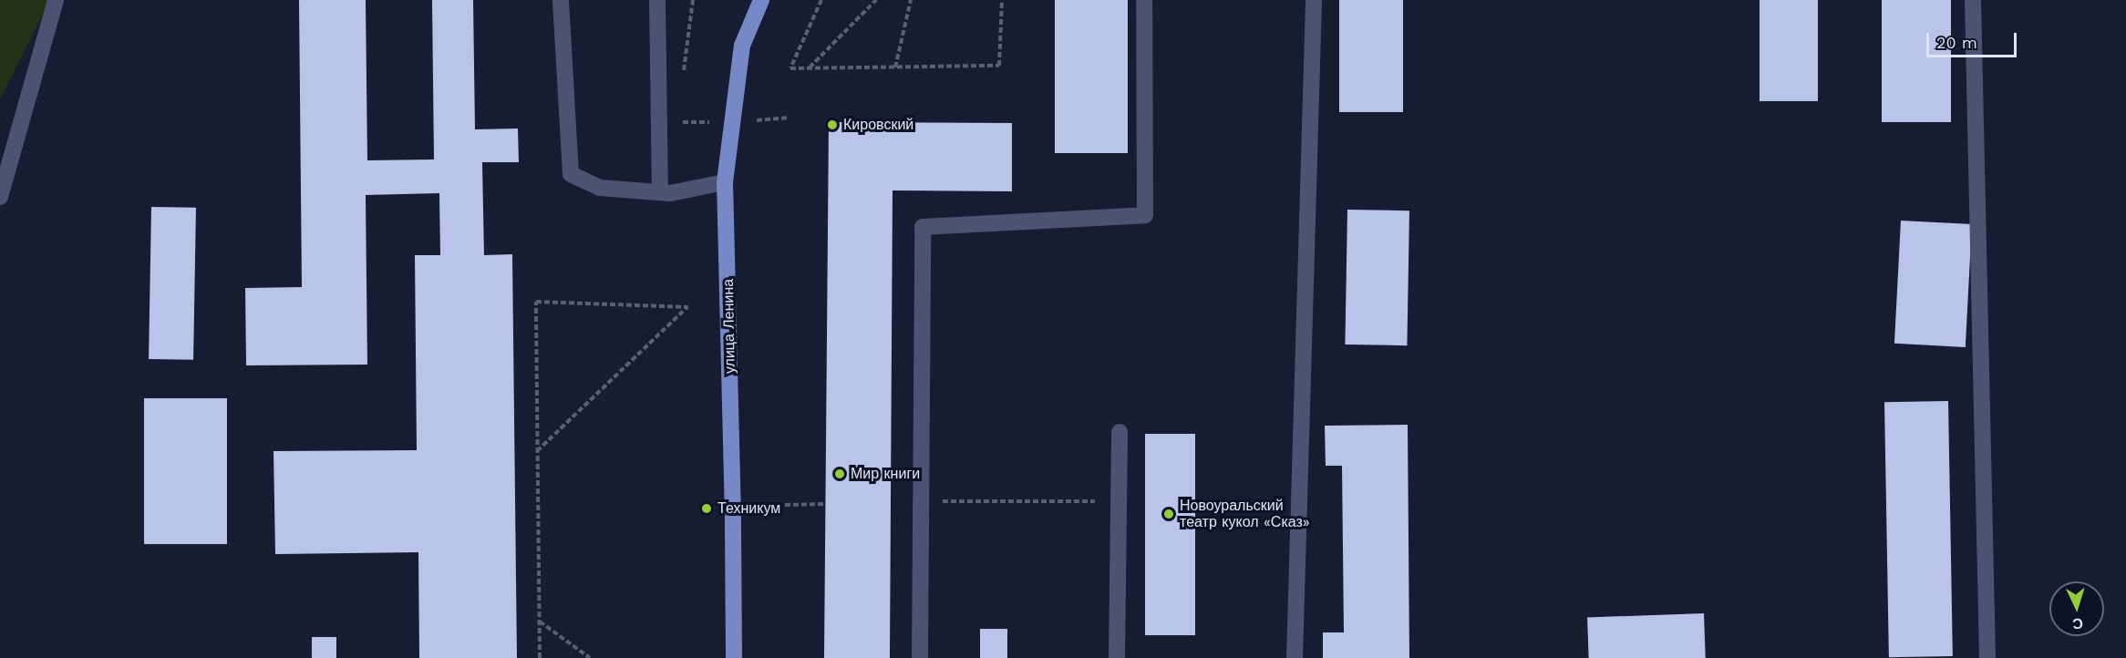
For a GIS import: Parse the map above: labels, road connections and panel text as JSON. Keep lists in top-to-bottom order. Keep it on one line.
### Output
{"streets":{"main road":["улица Ленина"]},"places":["Кировский","Мир книги","Техникум","Новоуральский театр кукол «Сказ»"],"scale_bar":"20 m","north":"bottom"}
